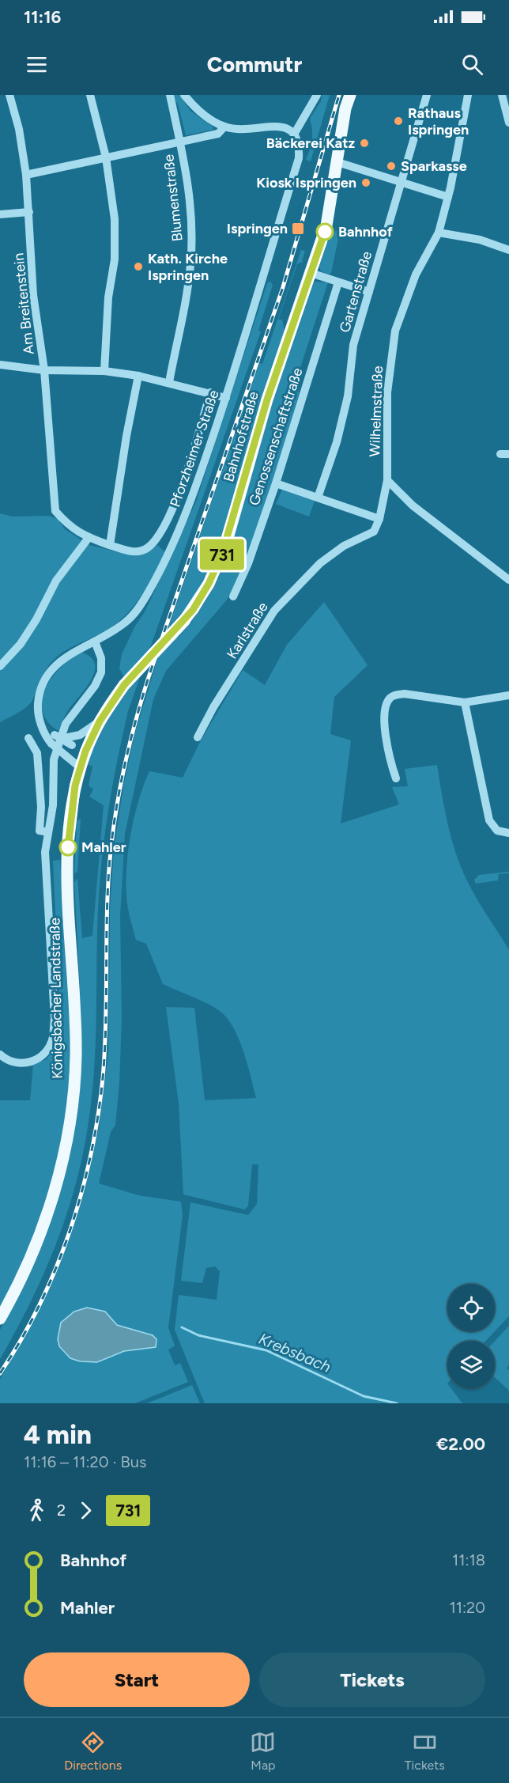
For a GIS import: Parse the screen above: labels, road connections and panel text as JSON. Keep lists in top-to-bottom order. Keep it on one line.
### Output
{"streets":{"main road":["Bahnhofstraße","Königsbacher Landstraße"],"street":["Blumenstraße","Gartenstraße","Am Breitenstein","Wilhelmstraße","Genossenschaftstraße","Pforzheimer Straße","Karlstraße"]},"crossings":[["Wilhelmstraße","Karlstraße"],["Bahnhofstraße","Königsbacher Landstraße"],["Pforzheimer Straße","Königsbacher Landstraße"]],"water":["Krebsbach"],"places":{"other":["Rathaus Ispringen","Bäckerei Katz","Sparkasse","Kiosk Ispringen","Bahnhof","Kath. Kirche Ispringen","Mahler"],"transit":["Ispringen"]},"lines":["bus line 731"],"page":{"status":"11:16","header":"Commutr","on_map":"731","heading":["4 min","11:16 – 11:20 · Bus","€2.00"],"legs":["2","731"],"list":[{"name":"Bahnhof","value":"11:18"},{"name":"Mahler","value":"11:20"}],"buttons":["Start","Tickets"],"tabs":["Directions","Map","Tickets"]}}
